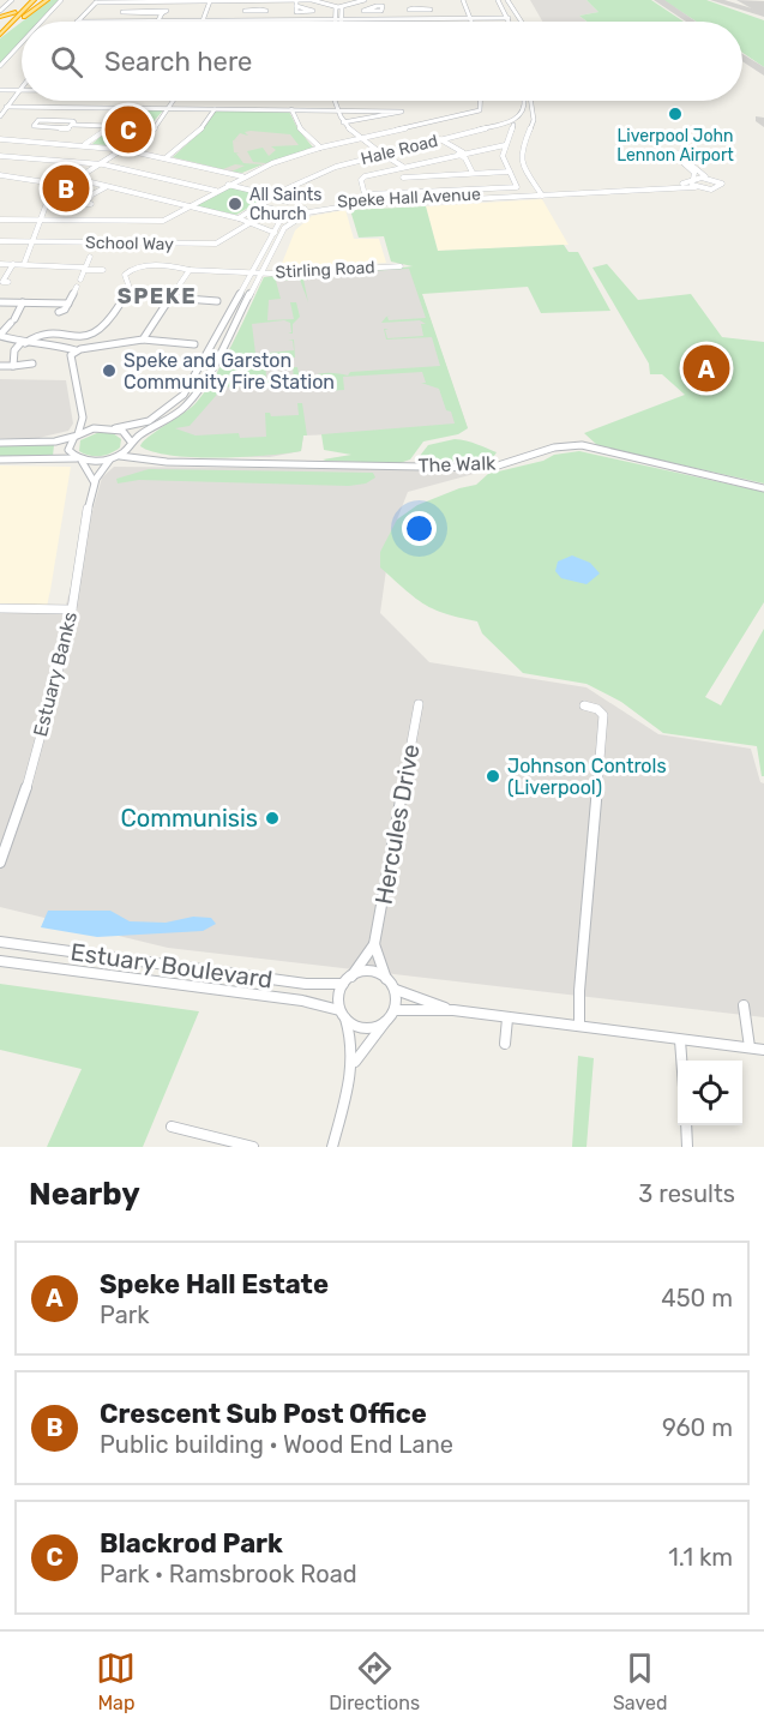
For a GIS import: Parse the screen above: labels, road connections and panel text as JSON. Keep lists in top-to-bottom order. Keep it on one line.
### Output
{"streets":{"street":["Hale Road","Speke Hall Avenue","School Way","Stirling Road","The Walk","Estuary Banks","Hercules Drive","Estuary Boulevard"]},"crossings":[["Speke Hall Avenue","Stirling Road"],["Speke Hall Avenue","The Walk"],["Hercules Drive","Estuary Boulevard"]],"districts":["SPEKE"],"places":["Liverpool John Lennon Airport","All Saints Church","Speke and Garston Community Fire Station","Johnson Controls (Liverpool)","Communisis"],"page":{"search":"Search here","pins":["C","B","A"],"heading":["Nearby","3 results"],"list":[{"mark":"A","name":"Speke Hall Estate","note":"Park","value":"450 m"},{"mark":"B","name":"Crescent Sub Post Office","note":"Public building · Wood End Lane","value":"960 m"},{"mark":"C","name":"Blackrod Park","note":"Park · Ramsbrook Road","value":"1.1 km"}],"nav":["Map","Directions","Saved"]}}
